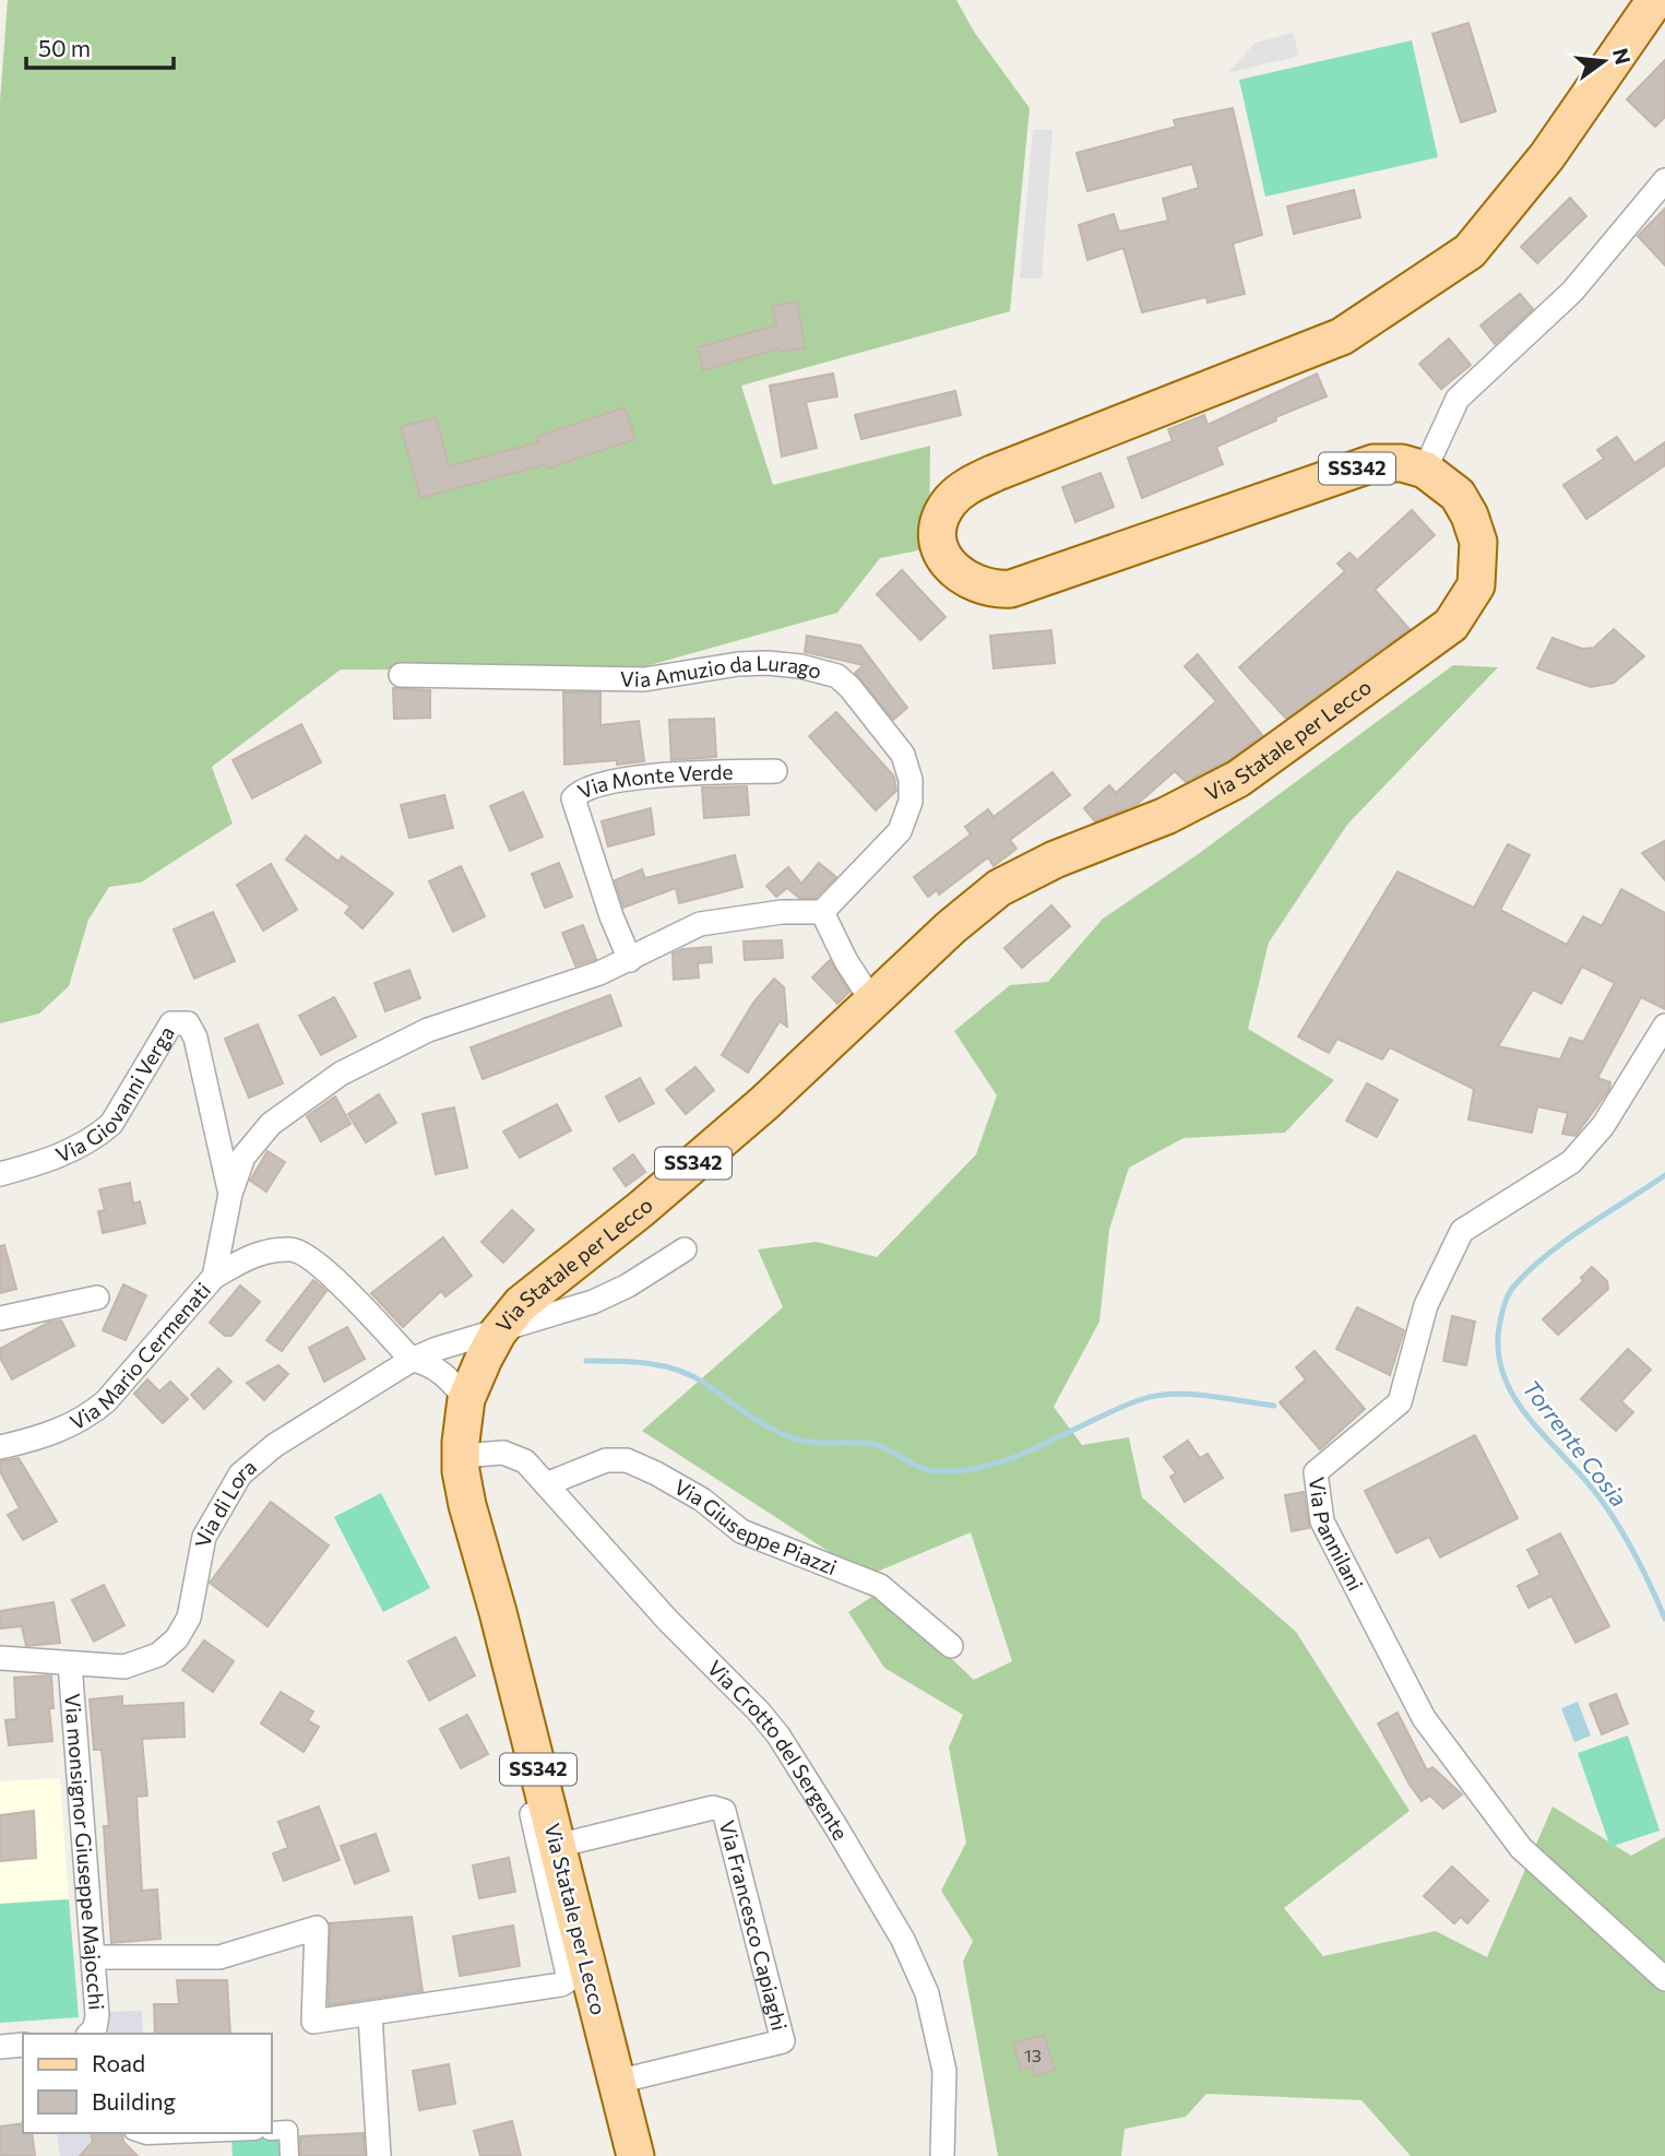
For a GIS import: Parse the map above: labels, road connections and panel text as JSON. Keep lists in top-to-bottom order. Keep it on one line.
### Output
{"streets":{"main road":["SS342","Via Statale per Lecco"],"street":["Via Amuzio da Lurago","Via Monte Verde","Via Giovanni Verga","Via Mario Cermenati","Via di Lora","Via Giuseppe Piazzi","Via Pannilani","Via Crotto del Sergente","Via monsignor Giuseppe Majocchi","Via Francesco Capiaghi"]},"crossings":[["Via Statale per Lecco","Via di Lora"],["Via Statale per Lecco","Via Crotto del Sergente"],["Via Statale per Lecco","Via Francesco Capiaghi"],["Via Monte Verde","Via Mario Cermenati"],["Via Giovanni Verga","Via Mario Cermenati"],["Via di Lora","Via monsignor Giuseppe Majocchi"],["Via Giuseppe Piazzi","Via Crotto del Sergente"]],"water":["Torrente Cosia"],"house_numbers":["13"],"legend":["Road","Building"],"scale_bar":"50 m","north":"right"}
